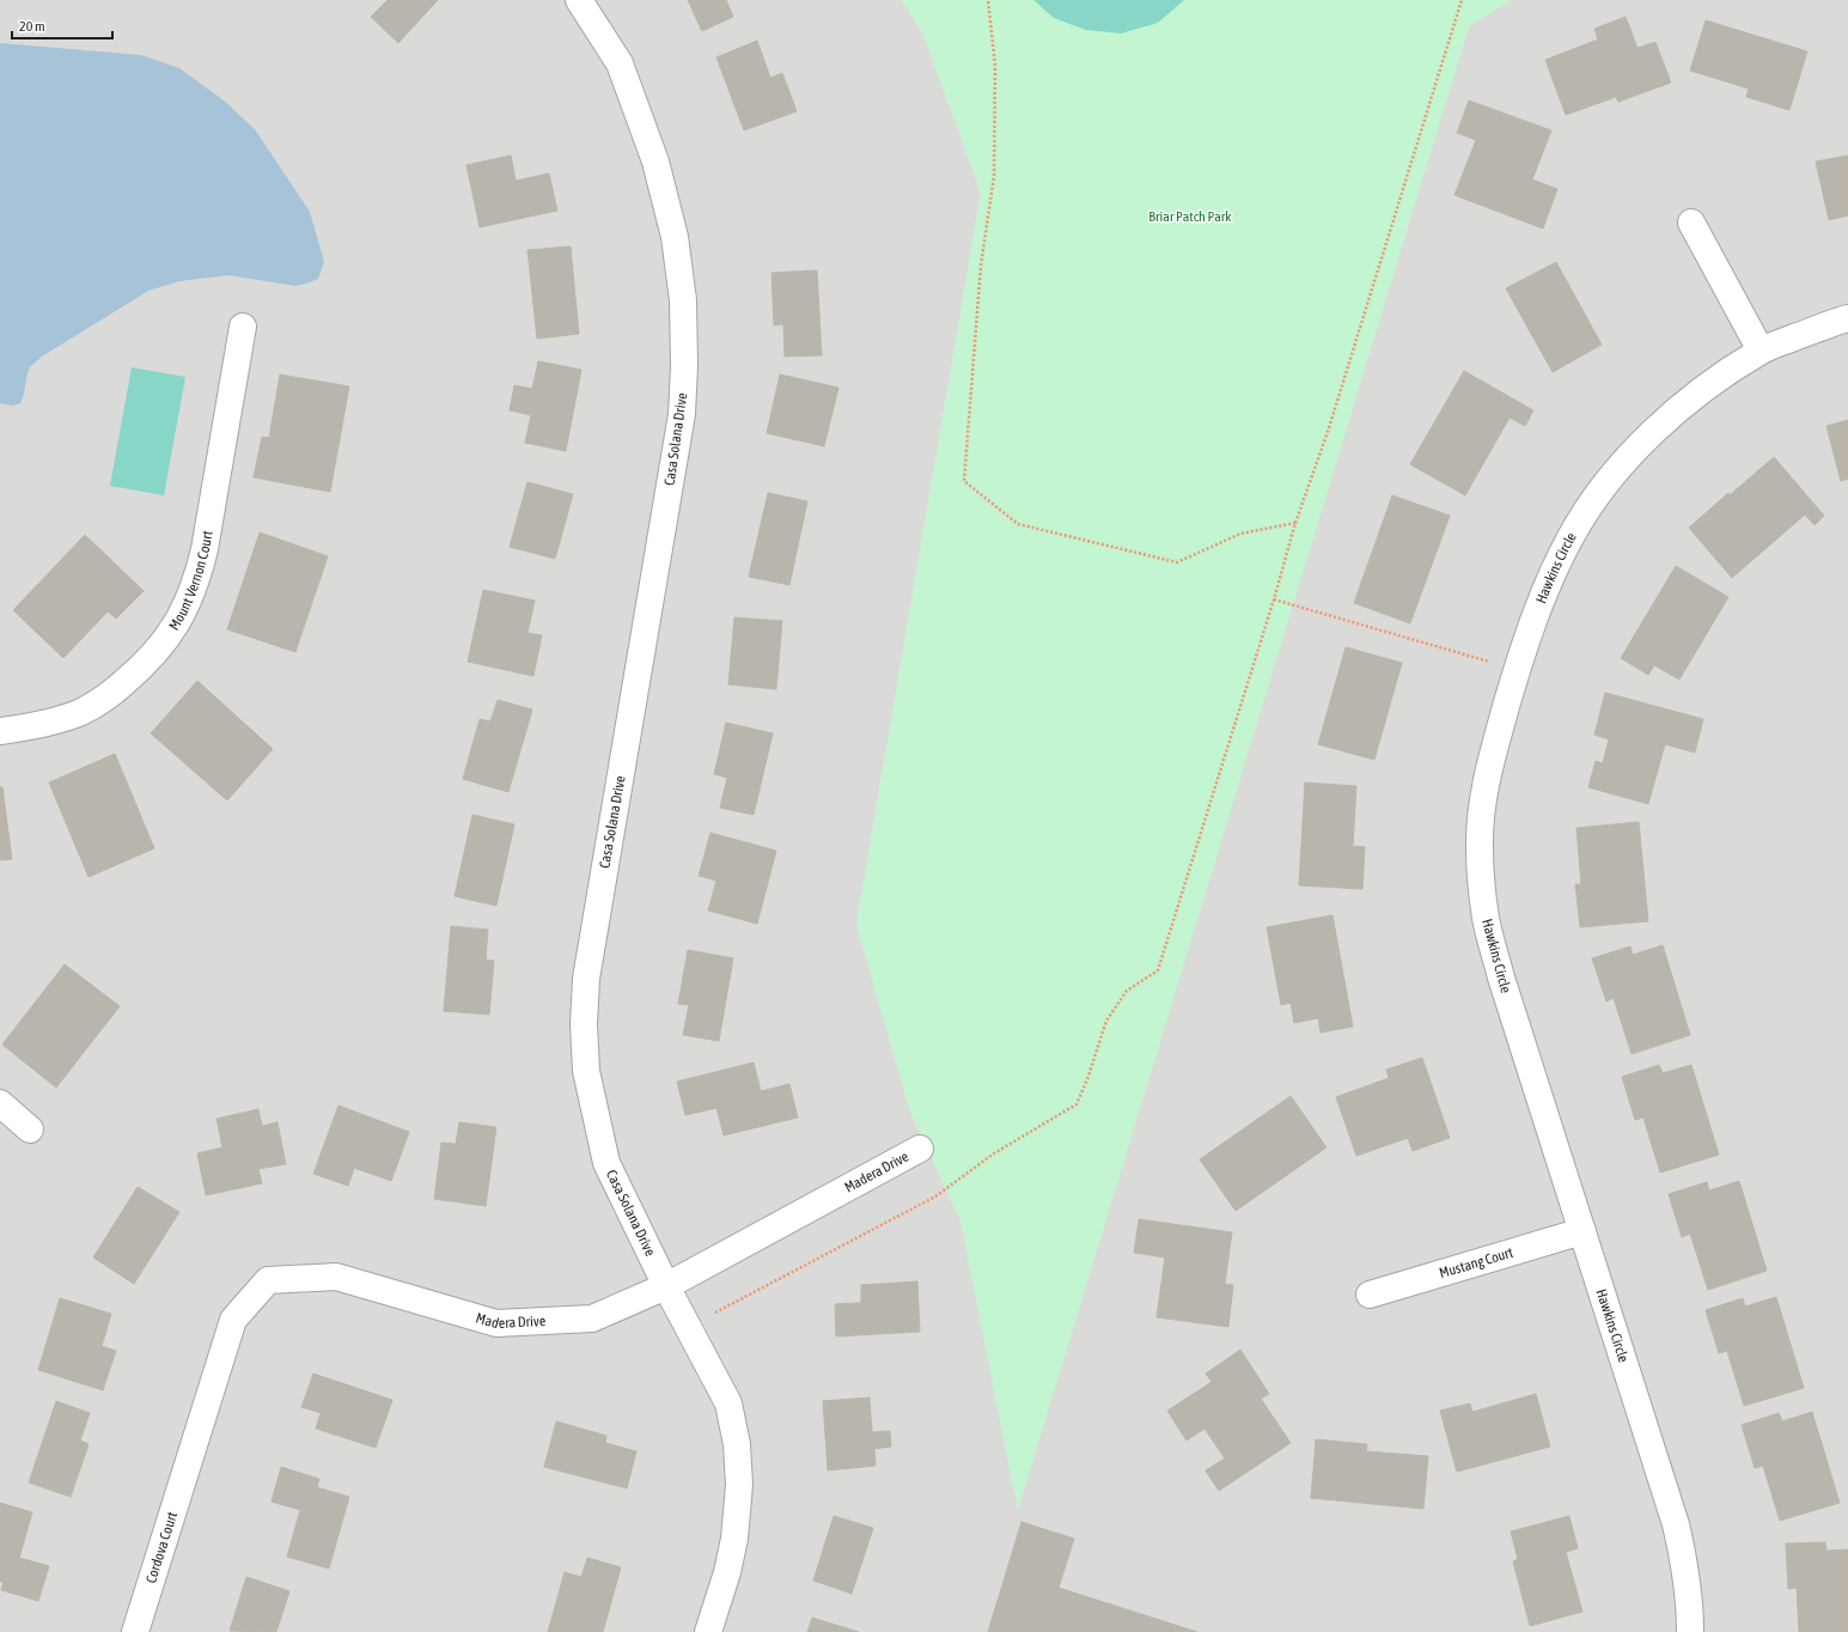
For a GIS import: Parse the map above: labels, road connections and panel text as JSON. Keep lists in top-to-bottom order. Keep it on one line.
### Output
{"streets":{"street":["Casa Solana Drive","Hawkins Circle","Mount Vernon Court","Madera Drive","Mustang Court","Cordova Court"]},"crossings":[["Casa Solana Drive","Madera Drive"],["Hawkins Circle","Mustang Court"],["Madera Drive","Cordova Court"]],"parks":["Briar Patch Park"],"scale_bar":"20 m"}
